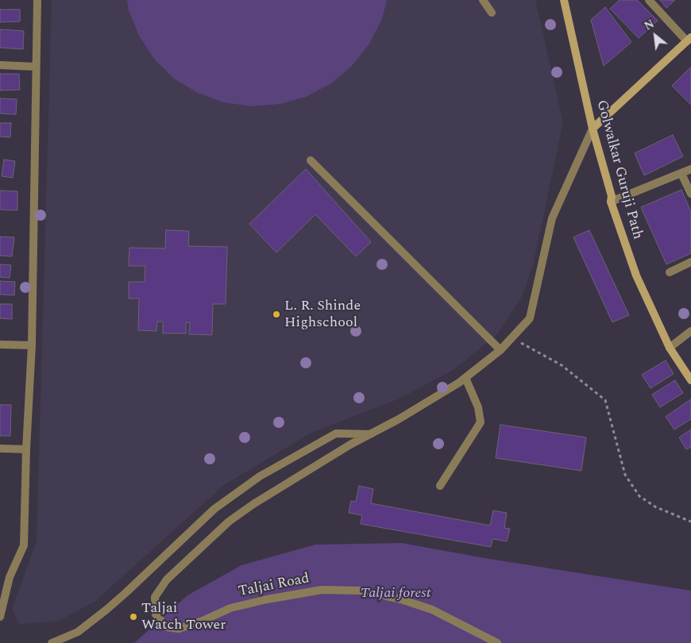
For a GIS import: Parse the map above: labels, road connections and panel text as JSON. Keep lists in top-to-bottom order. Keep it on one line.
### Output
{"streets":{"street":["Golwalkar Guruji Path","Taljai Road"]},"crossings":[["Golwalkar Guruji Path","Taljai Road"]],"parks":["Taljai forest"],"places":["L. R. Shinde Highschool","Taljai Watch Tower"],"north":"top left"}
